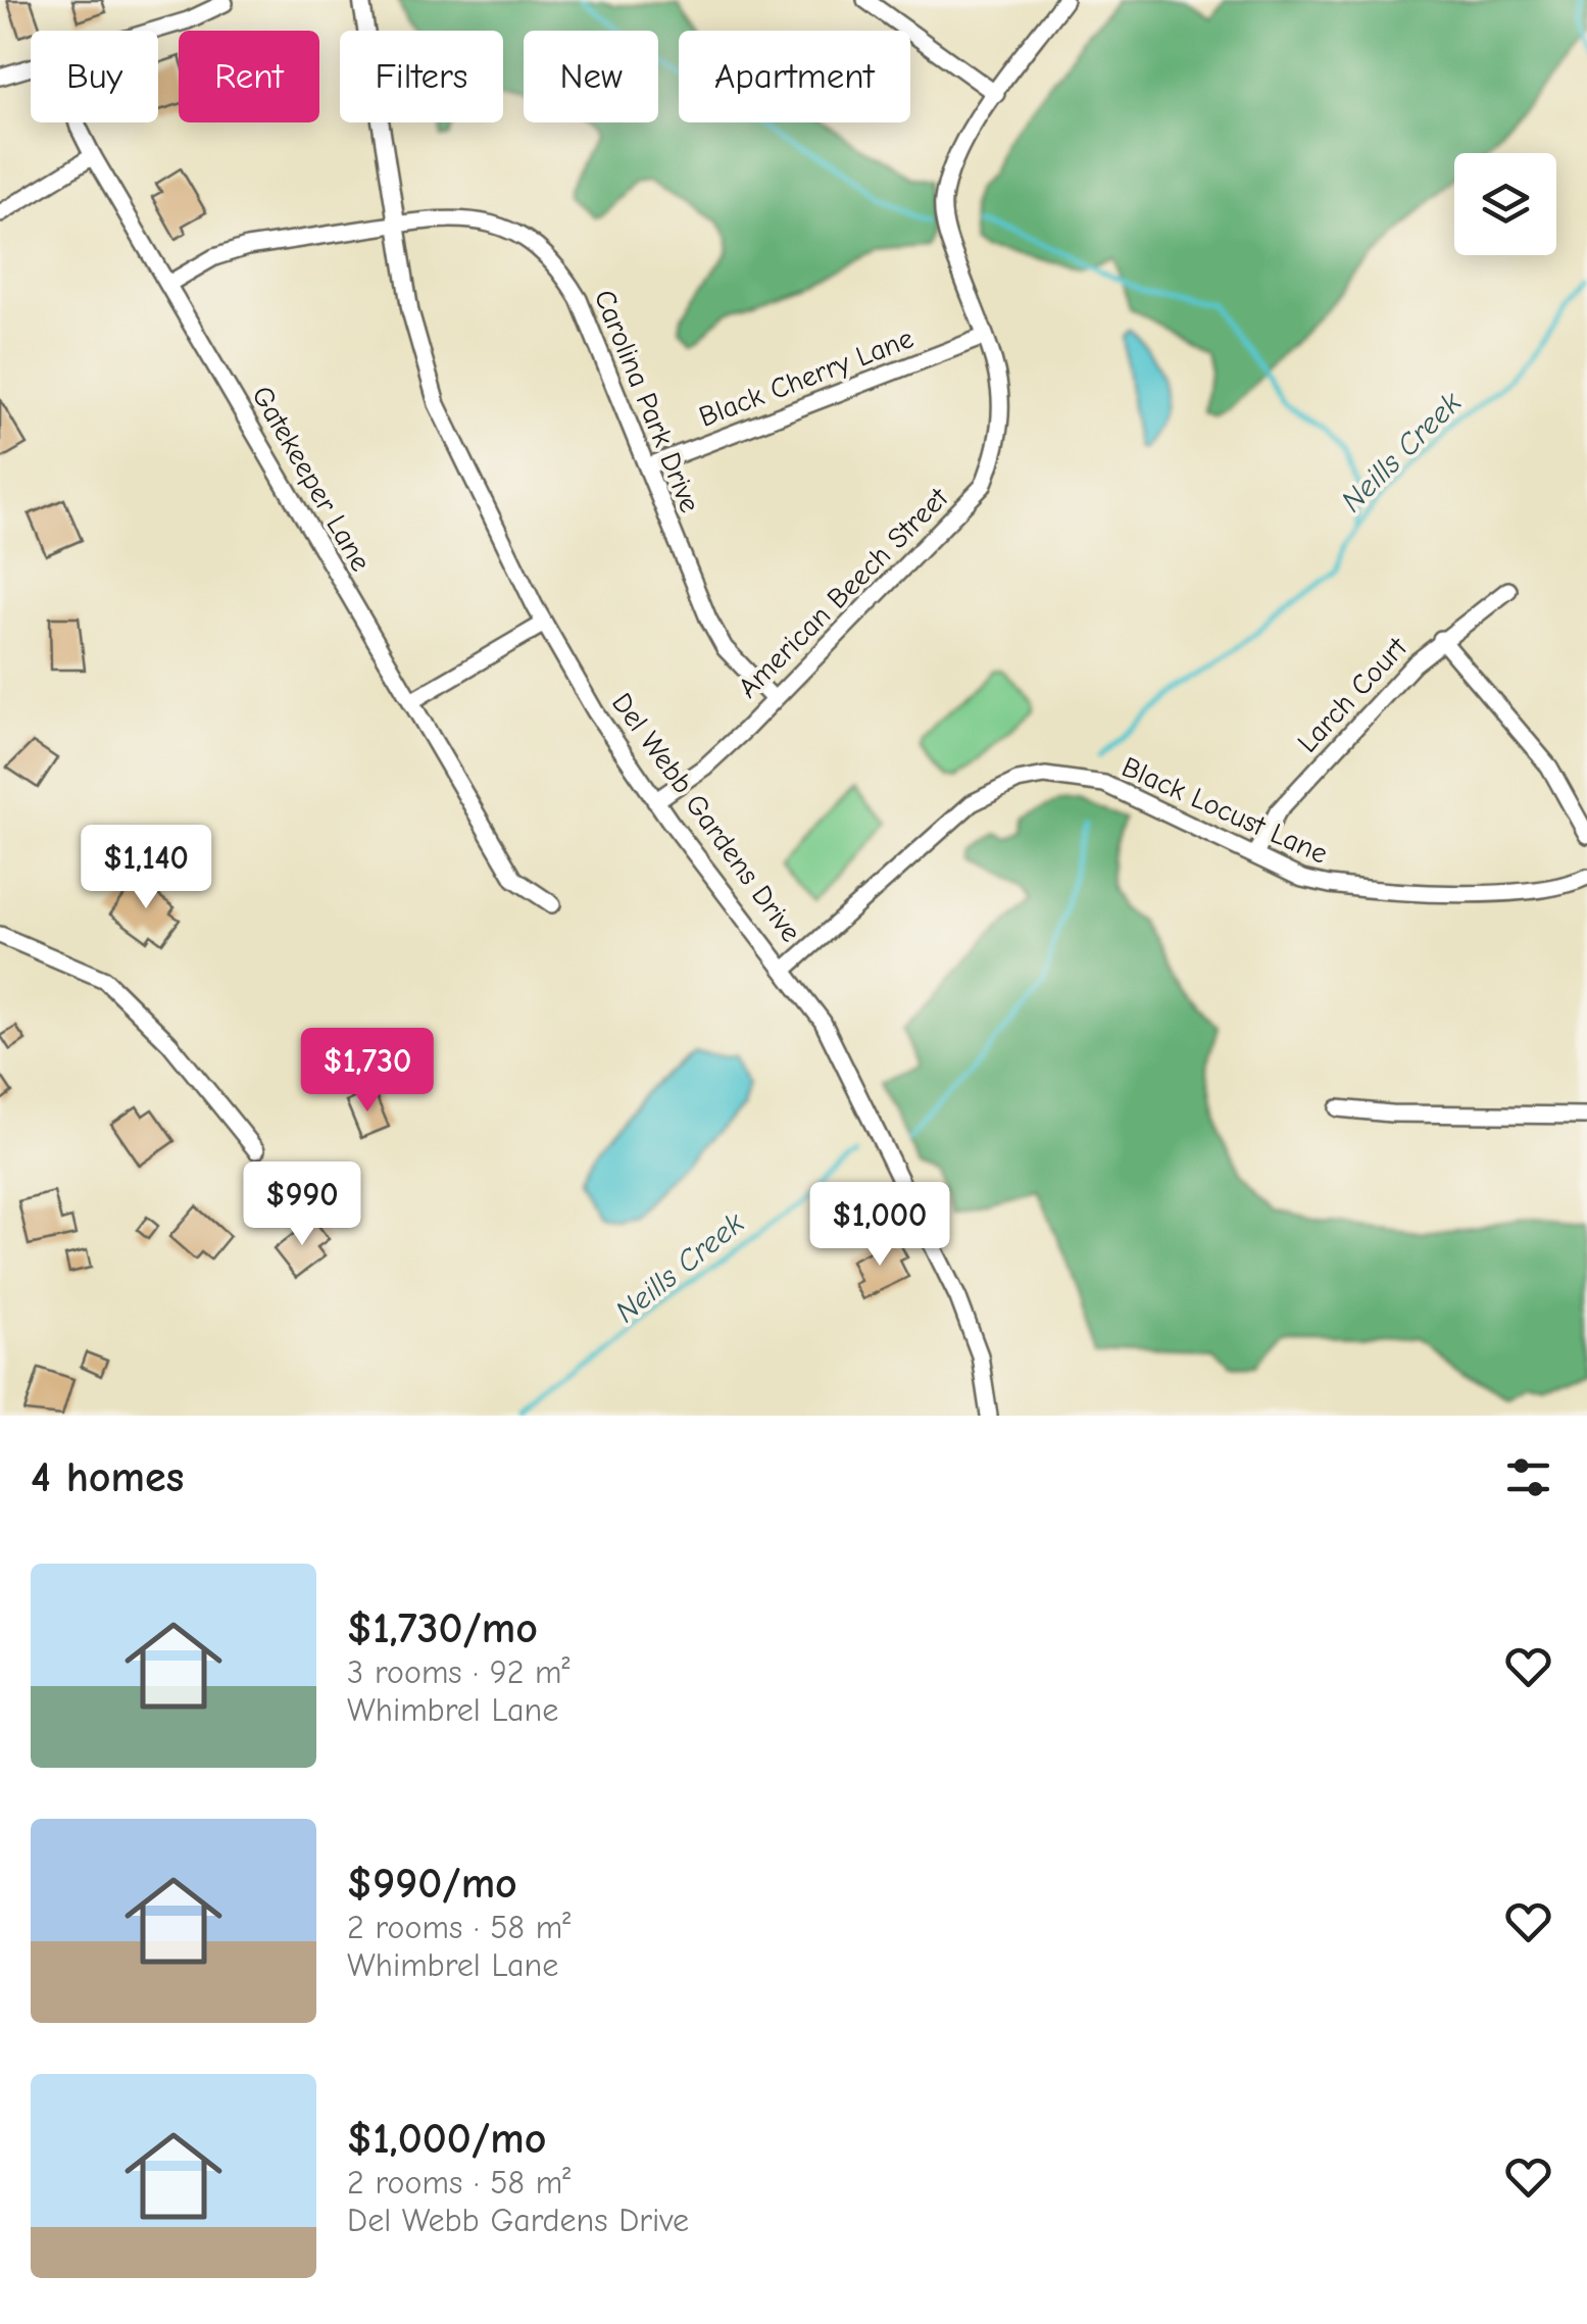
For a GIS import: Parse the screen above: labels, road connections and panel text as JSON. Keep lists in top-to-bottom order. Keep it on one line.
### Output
{"streets":{"street":["Black Cherry Lane","Carolina Park Drive","Gatekeeper Lane","American Beech Street","Larch Court","Black Locust Lane","Del Webb Gardens Drive"]},"crossings":[["Black Cherry Lane","Carolina Park Drive"],["Black Cherry Lane","American Beech Street"],["Carolina Park Drive","Gatekeeper Lane"],["Carolina Park Drive","American Beech Street"],["Carolina Park Drive","Del Webb Gardens Drive"],["American Beech Street","Del Webb Gardens Drive"],["Larch Court","Black Locust Lane"],["Black Locust Lane","Del Webb Gardens Drive"]],"water":["Neills Creek"],"page":{"chip":["Buy","Rent","Filters","New","Apartment"],"price":["$1,140","$1,730","$990","$1,000"],"heading":"4 homes","list":[{"name":"$1,730/mo","note":"3 rooms · 92 m² · Whimbrel Lane"},{"name":"$990/mo","note":"2 rooms · 58 m² · Whimbrel Lane"},{"name":"$1,000/mo","note":"2 rooms · 58 m² · Del Webb Gardens Drive"}]}}
